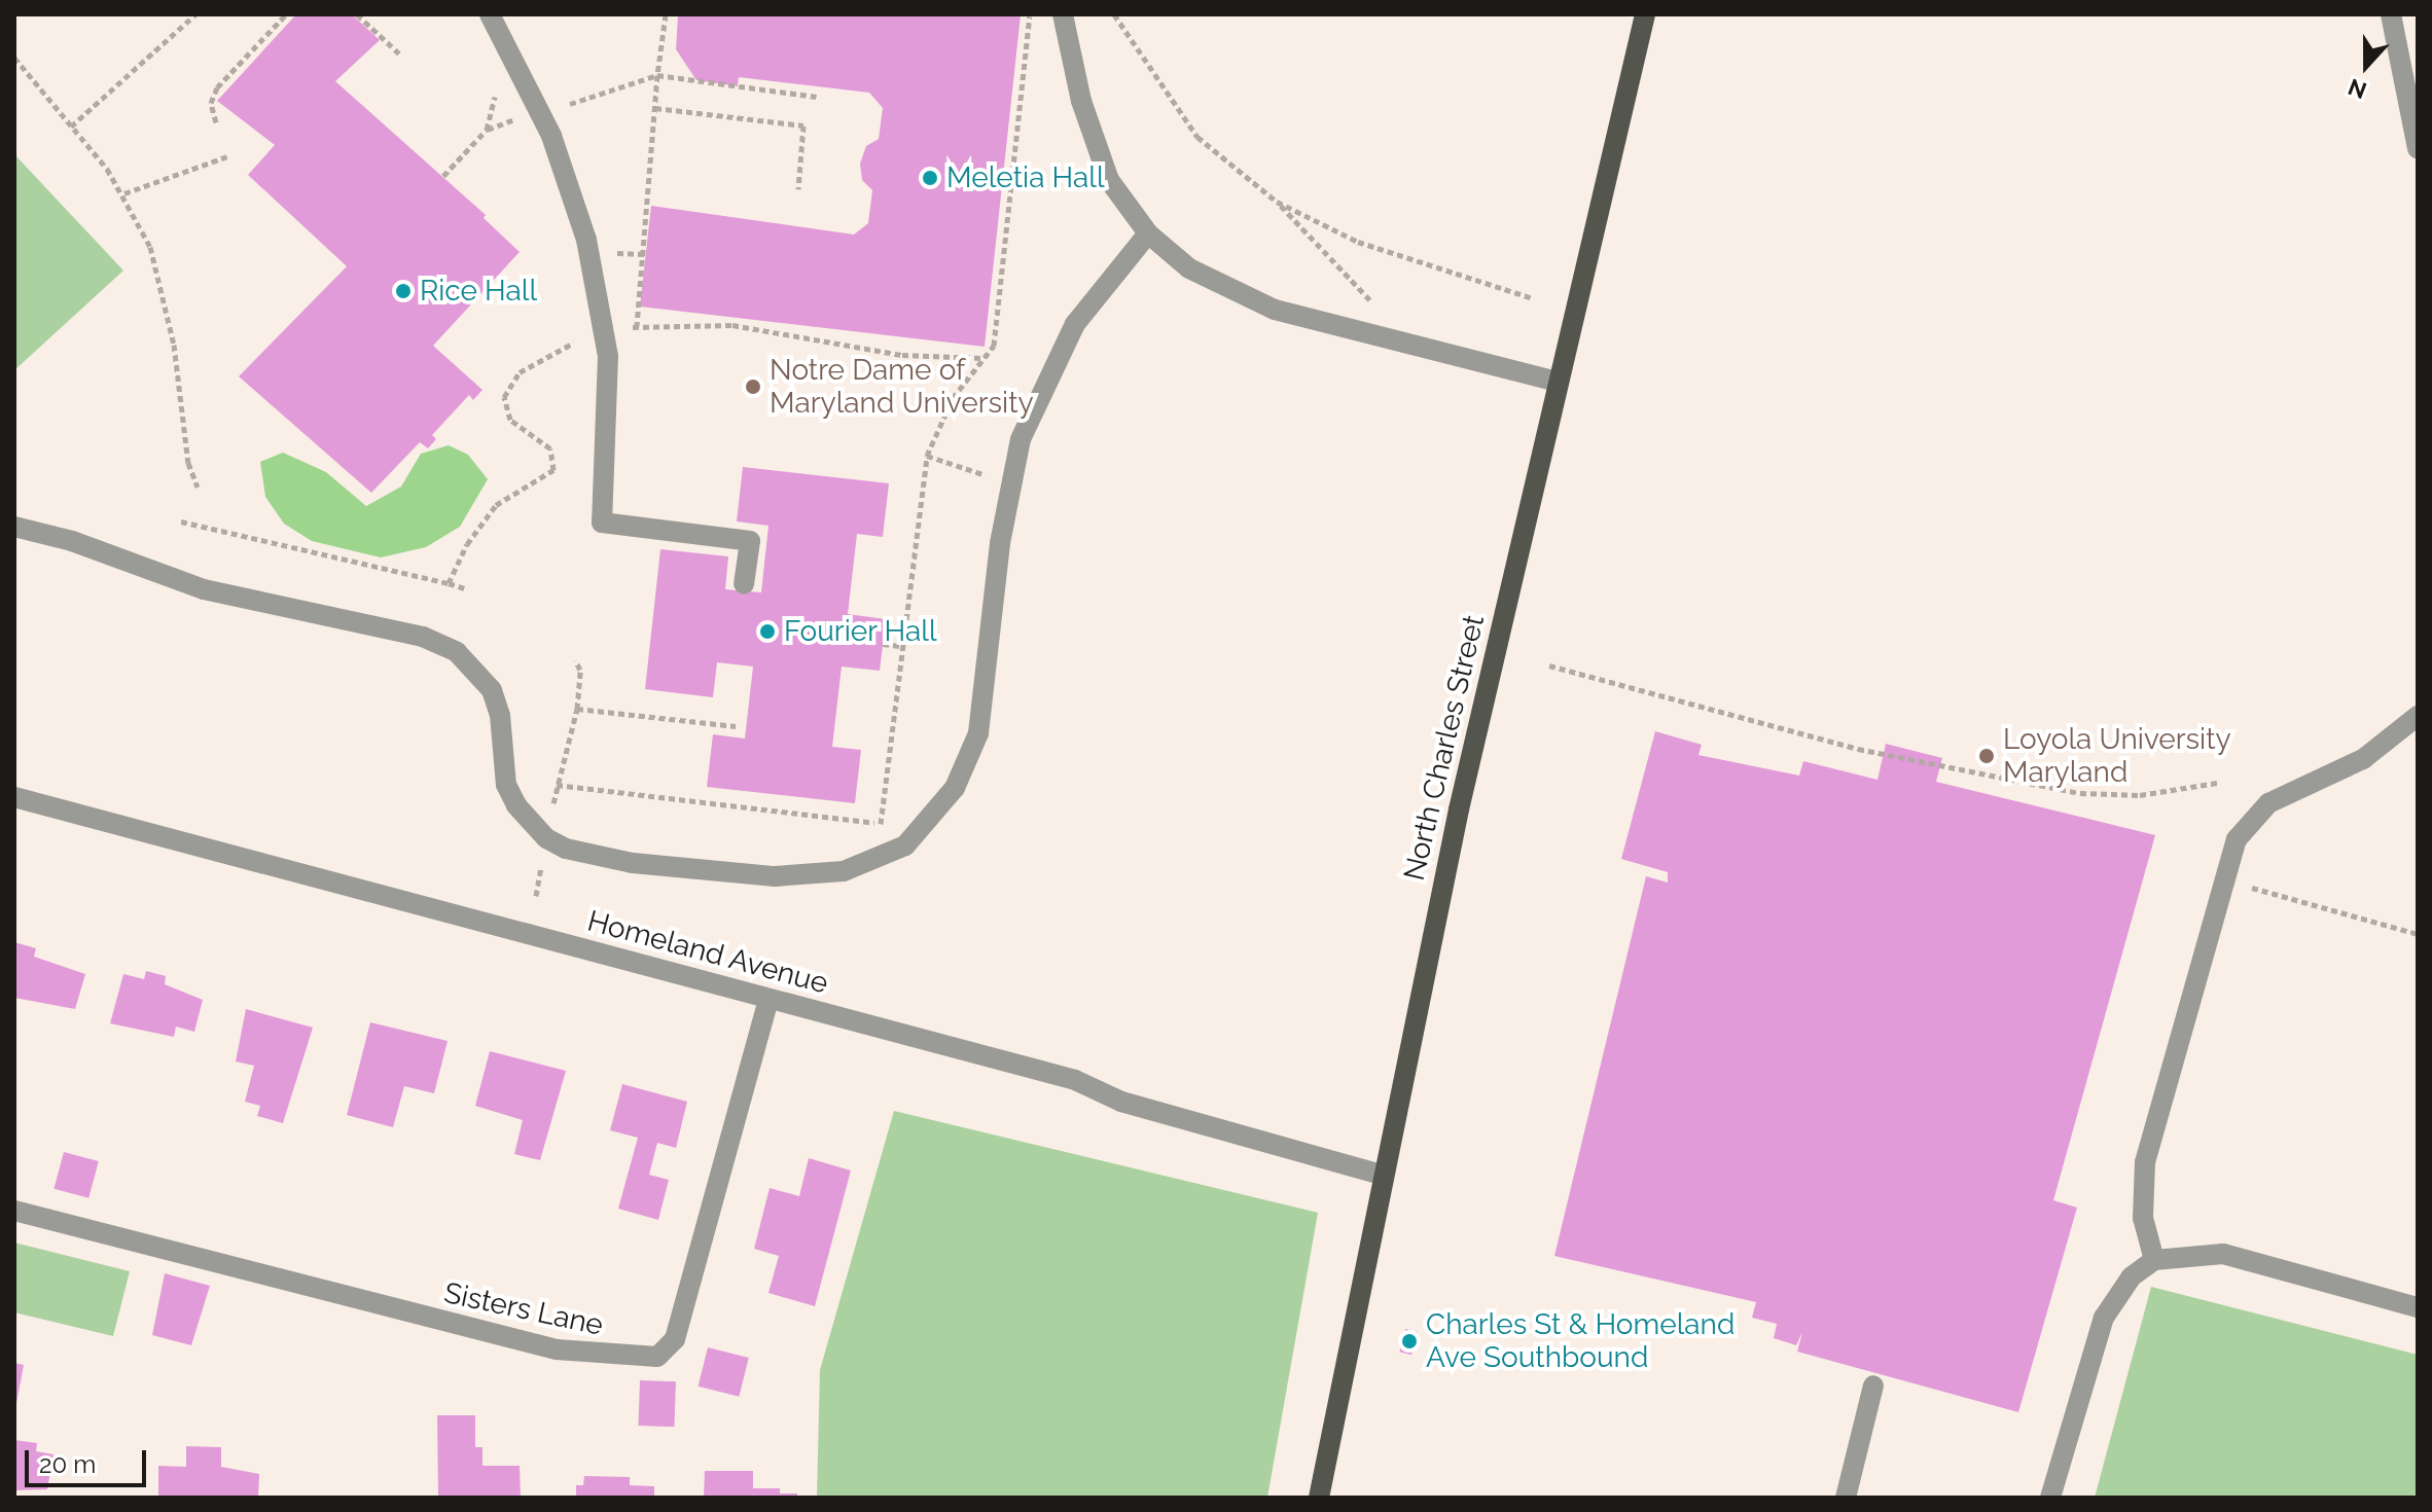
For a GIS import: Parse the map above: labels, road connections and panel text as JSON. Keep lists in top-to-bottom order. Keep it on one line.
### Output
{"streets":{"main road":["North Charles Street"],"street":["Homeland Avenue","Sisters Lane"]},"crossings":[["North Charles Street","Homeland Avenue"],["Homeland Avenue","Sisters Lane"]],"places":["Meletia Hall","Rice Hall","Notre Dame of Maryland University","Fourier Hall","Loyola University Maryland","Charles St & Homeland Ave Southbound"],"scale_bar":"20 m","north":"bottom"}
